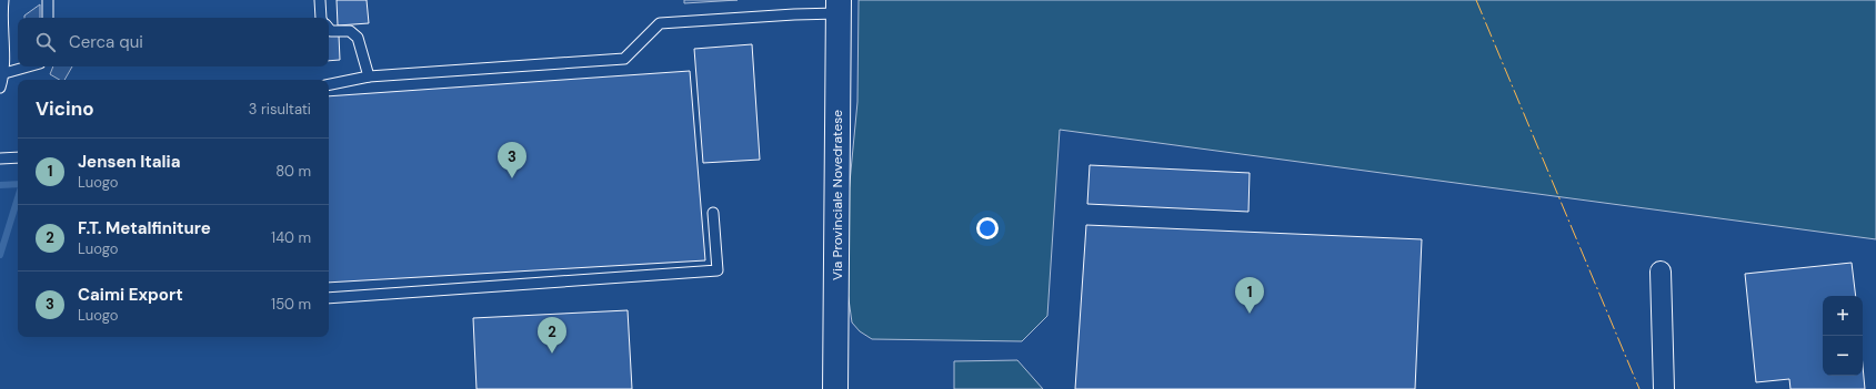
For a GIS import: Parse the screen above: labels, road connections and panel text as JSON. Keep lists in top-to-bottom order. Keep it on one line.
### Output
{"streets":{"main road":["Via Provinciale Novedratese"]},"page":{"search":"Cerca qui","heading":["Vicino","3 risultati"],"list":[{"mark":"1","name":"Jensen Italia","note":"Luogo","value":"80 m"},{"mark":"2","name":"F.T. Metalfiniture","note":"Luogo","value":"140 m"},{"mark":"3","name":"Caimi Export","note":"Luogo","value":"150 m"}],"pins":["3","1","2"],"map_buttons":["+","−"]}}
